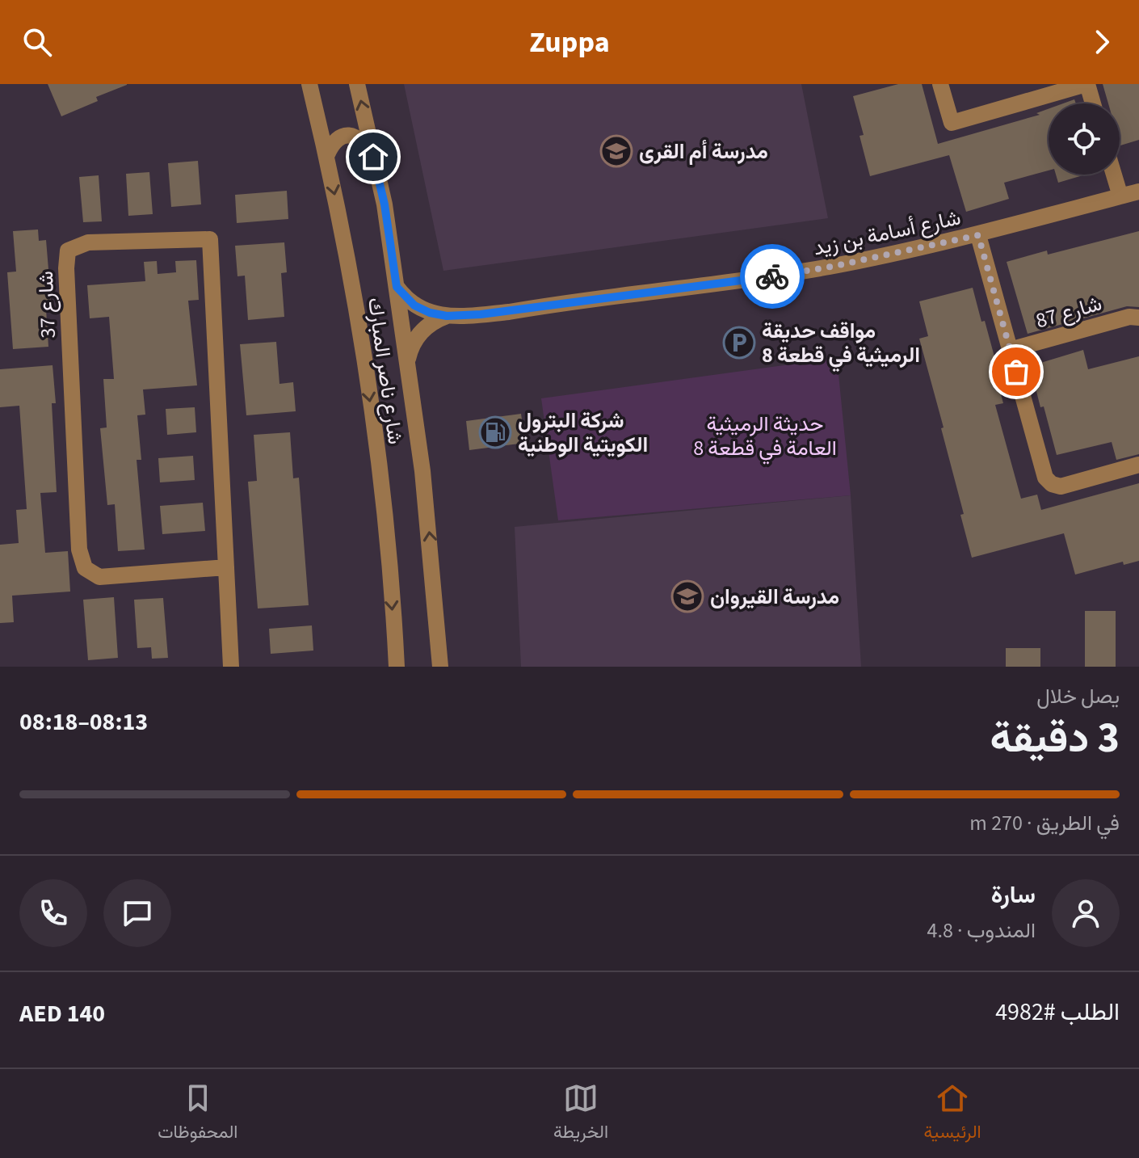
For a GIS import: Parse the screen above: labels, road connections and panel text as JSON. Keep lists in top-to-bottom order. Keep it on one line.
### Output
{"streets":{"street":["شارع أسامة بن زيد","شارع 37","شارع 87","شارع ناصر المبارك"]},"crossings":[["شارع أسامة بن زيد","شارع ناصر المبارك"]],"parks":["حديثة الرميثية العامة في قطعة 8"],"places":{"school or university":["مدرسة أم القرى","مدرسة القيروان"],"parking":["مواقف حديقة الرميثية في قطعة 8"],"fuel station":["شركة البترول الكويتية الوطنية"]},"page":{"header":"Zuppa","heading":["3 دقيقة","يصل خلال","08:13–08:18"],"panel":["سارة","المندوب · 4.8","الطلب #4982","AED 140"],"bar":"في الطريق · 270 m","tabs":["الرئيسية","الخريطة","المحفوظات"]}}
